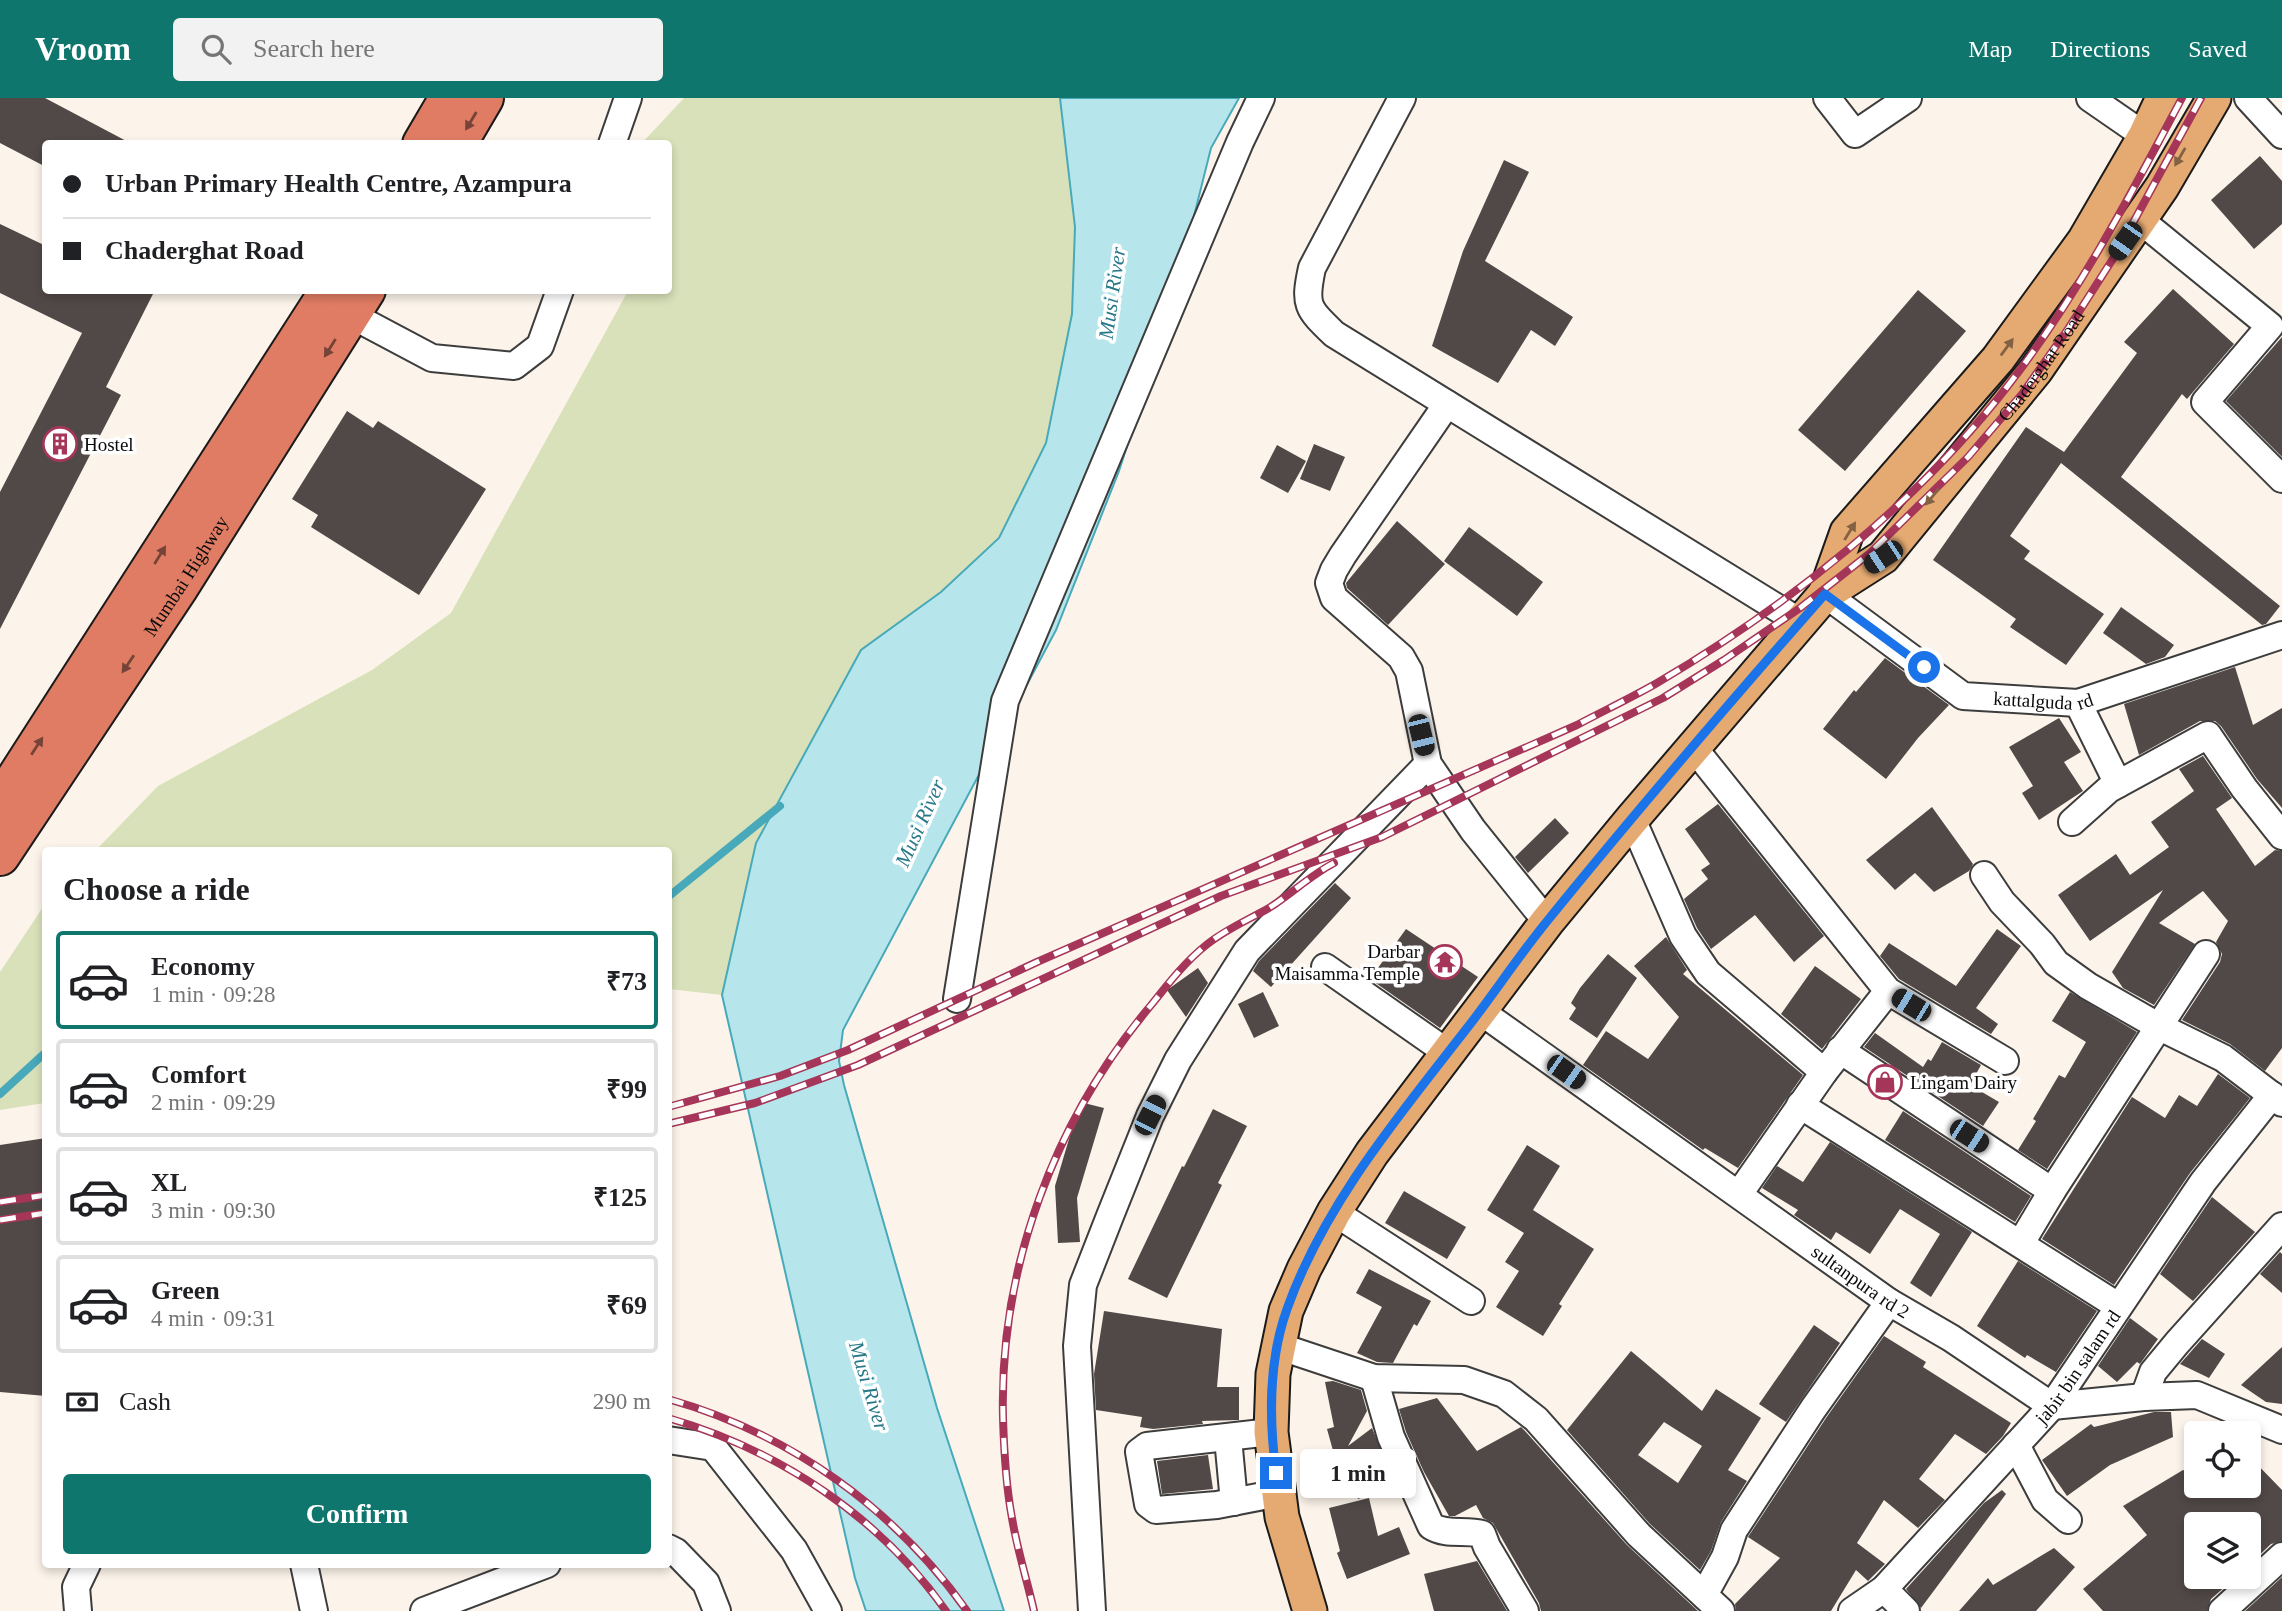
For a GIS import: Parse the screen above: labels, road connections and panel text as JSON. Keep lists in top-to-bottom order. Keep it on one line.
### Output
{"streets":{"highway":["Mumbai Highway"],"main road":["Chaderghat Road"],"street":["kattalguda rd","sultanpura rd 2","jabir bin salam rd"]},"crossings":[["Chaderghat Road","kattalguda rd"],["Chaderghat Road","sultanpura rd 2"],["sultanpura rd 2","jabir bin salam rd"]],"water":["Musi River"],"places":{"building":["Hostel"],"temple":["Darbar Maisamma Temple"],"shop":["Lingam Dairy"]},"page":{"header":"Vroom","search":"Search here","nav":["Map","Directions","Saved"],"banner":["Urban Primary Health Centre, Azampura","Chaderghat Road"],"heading":"Choose a ride","list":[{"name":"Economy","note":"1 min · 09:28","value":"₹73"},{"name":"Comfort","note":"2 min · 09:29","value":"₹99"},{"name":"XL","note":"3 min · 09:30","value":"₹125"},{"name":"Green","note":"4 min · 09:31","value":"₹69"}],"pay":["Cash","290 m"],"bubble":"1 min","buttons":"Confirm"}}
